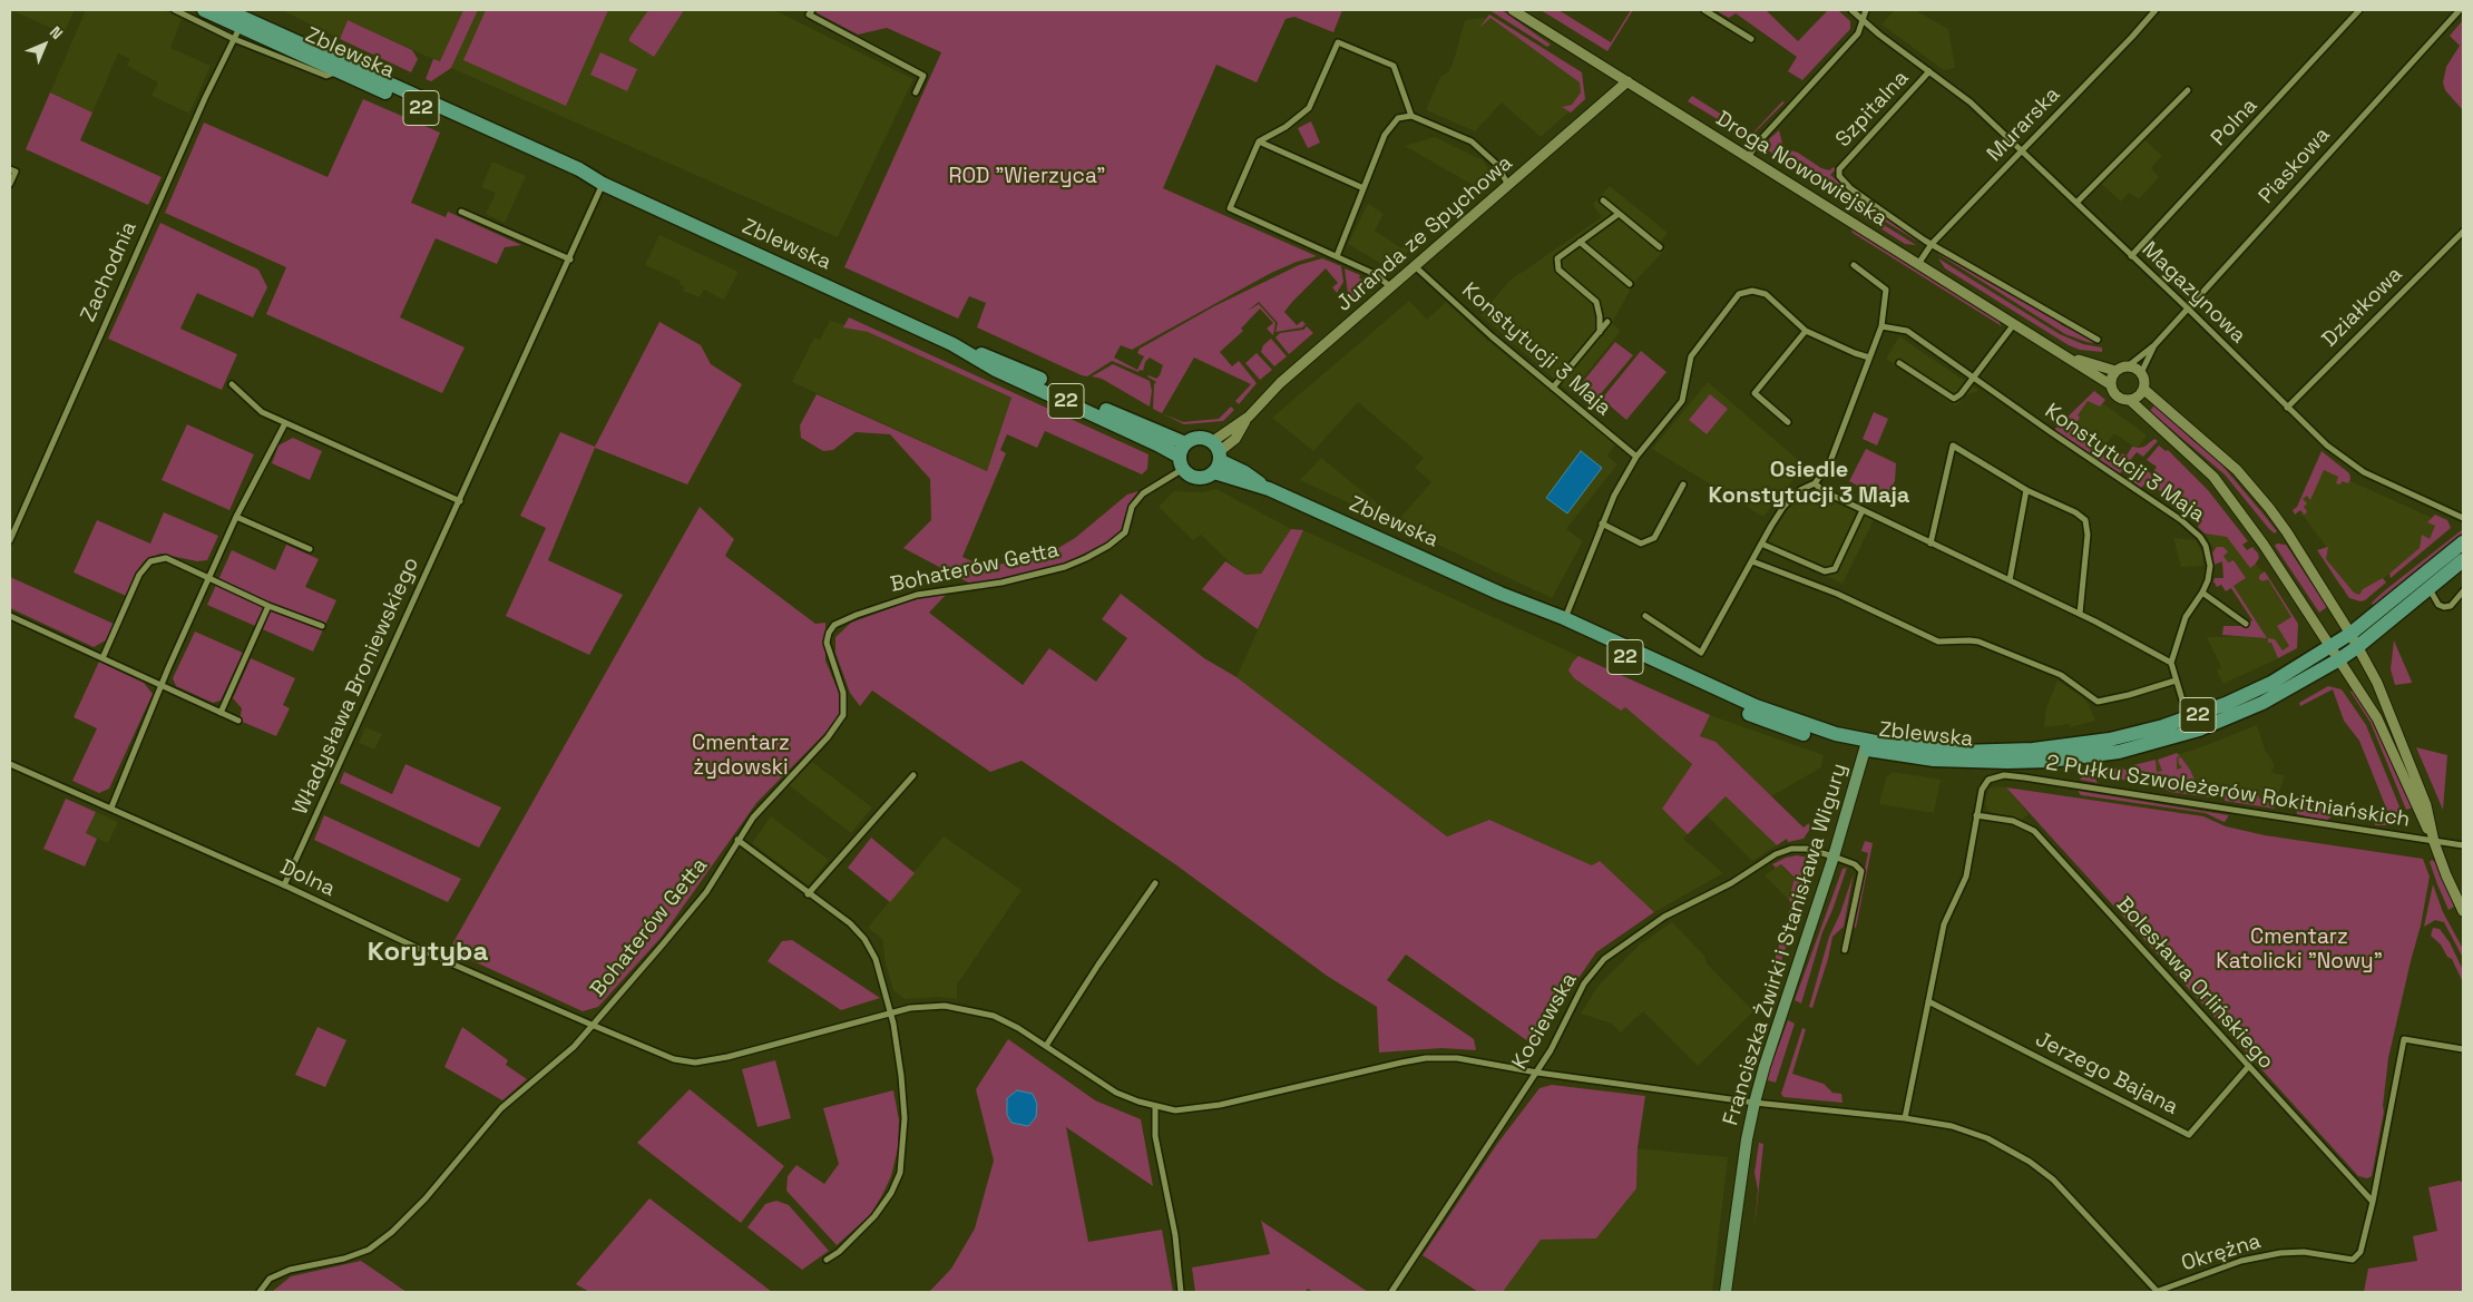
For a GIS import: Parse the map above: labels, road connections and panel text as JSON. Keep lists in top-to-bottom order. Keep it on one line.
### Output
{"streets":{"main road":["Zblewska","22","Franciszka Żwirki i Stanisława Wigury"],"street":["Szpitalna","Polna","Murarska","Piaskowa","Droga Nowowiejska","Juranda ze Spychowa","Zachodnia","Magazynowa","Działkowa","Konstytucji 3 Maja","Bohaterów Getta","Władysława Broniewskiego","2 Pułku Szwoleżerów Rokitniańskich","Dolna","Bolesława Orlińskiego","Kociewska","Jerzego Bajana","Okrężna"]},"crossings":[["Zblewska","22"],["Zblewska","Juranda ze Spychowa"],["Zblewska","Zachodnia"],["Zblewska","Bohaterów Getta"],["Zblewska","Władysława Broniewskiego"],["Zblewska","Franciszka Żwirki i Stanisława Wigury"],["22","Juranda ze Spychowa"],["22","Bohaterów Getta"],["Szpitalna","Murarska"],["Szpitalna","Magazynowa"],["Polna","Magazynowa"],["Murarska","Droga Nowowiejska"],["Murarska","Magazynowa"],["Piaskowa","Droga Nowowiejska"],["Piaskowa","Magazynowa"],["Droga Nowowiejska","Juranda ze Spychowa"],["Juranda ze Spychowa","Konstytucji 3 Maja"],["Juranda ze Spychowa","Bohaterów Getta"],["Magazynowa","Działkowa"],["Bohaterów Getta","Dolna"],["Władysława Broniewskiego","Dolna"],["2 Pułku Szwoleżerów Rokitniańskich","Bolesława Orlińskiego"],["Dolna","Franciszka Żwirki i Stanisława Wigury"],["Dolna","Kociewska"],["Dolna","Okrężna"],["Franciszka Żwirki i Stanisława Wigury","Kociewska"],["Bolesława Orlińskiego","Jerzego Bajana"],["Bolesława Orlińskiego","Okrężna"]],"districts":["Osiedle Konstytucji 3 Maja","Korytyba"],"parks":["ROD \"Wierzyca\"","Cmentarz żydowski","Cmentarz Katolicki \"Nowy\""],"north":"top right"}
